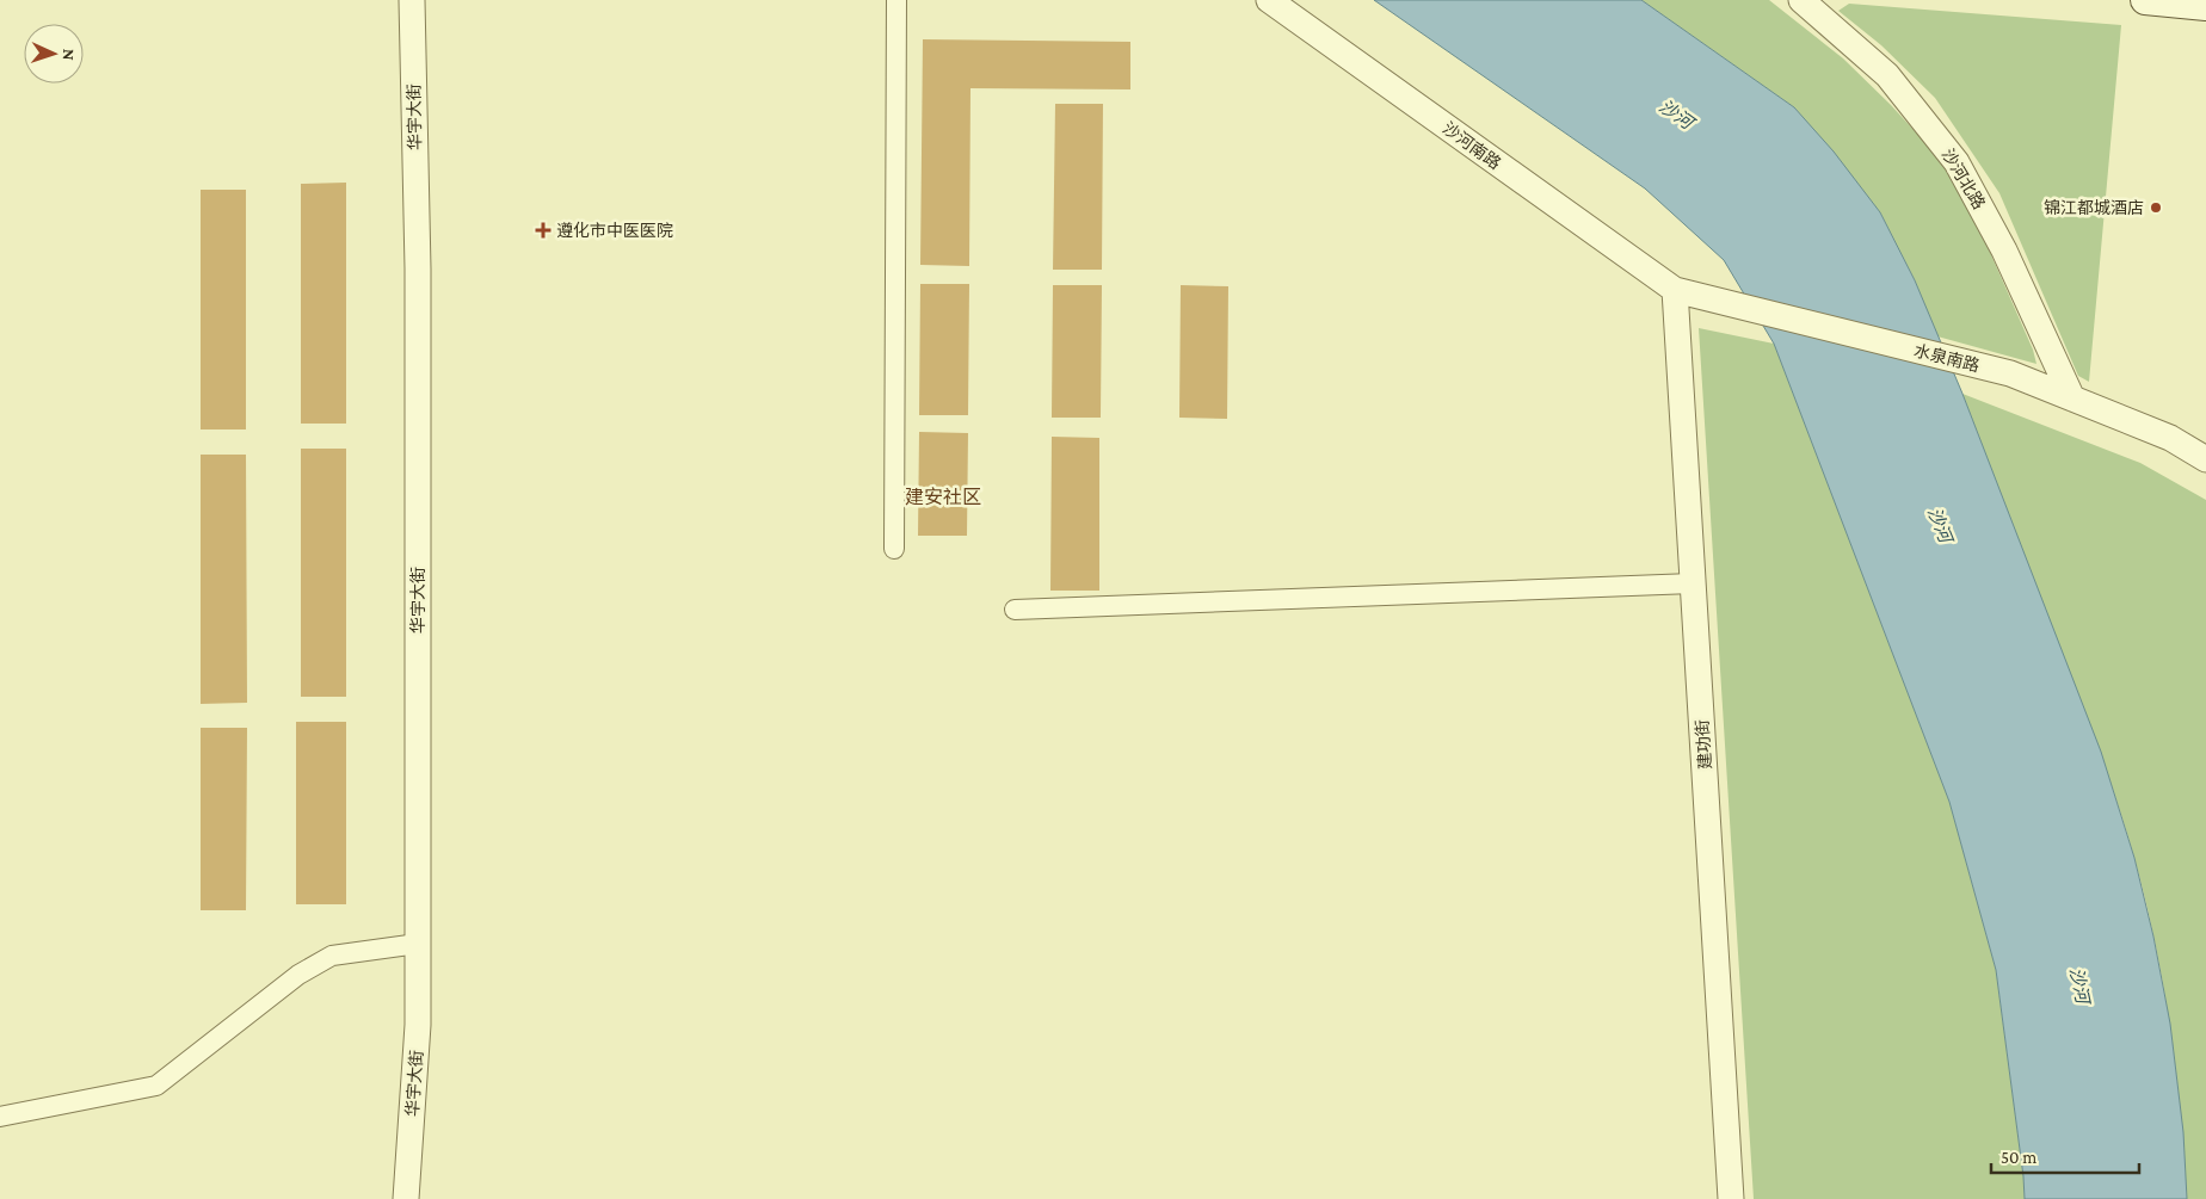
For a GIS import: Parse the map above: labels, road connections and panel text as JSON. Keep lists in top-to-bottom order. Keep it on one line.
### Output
{"streets":{"street":["华宇大街","沙河南路","沙河北路","水泉南路","建功街"]},"crossings":[["沙河南路","水泉南路"],["沙河南路","建功街"],["沙河北路","水泉南路"],["水泉南路","建功街"]],"districts":["建安社区"],"water":["沙河"],"places":{"other":["锦江都城酒店"],"health":["遵化市中医医院"]},"scale_bar":"50 m","north":"right"}
